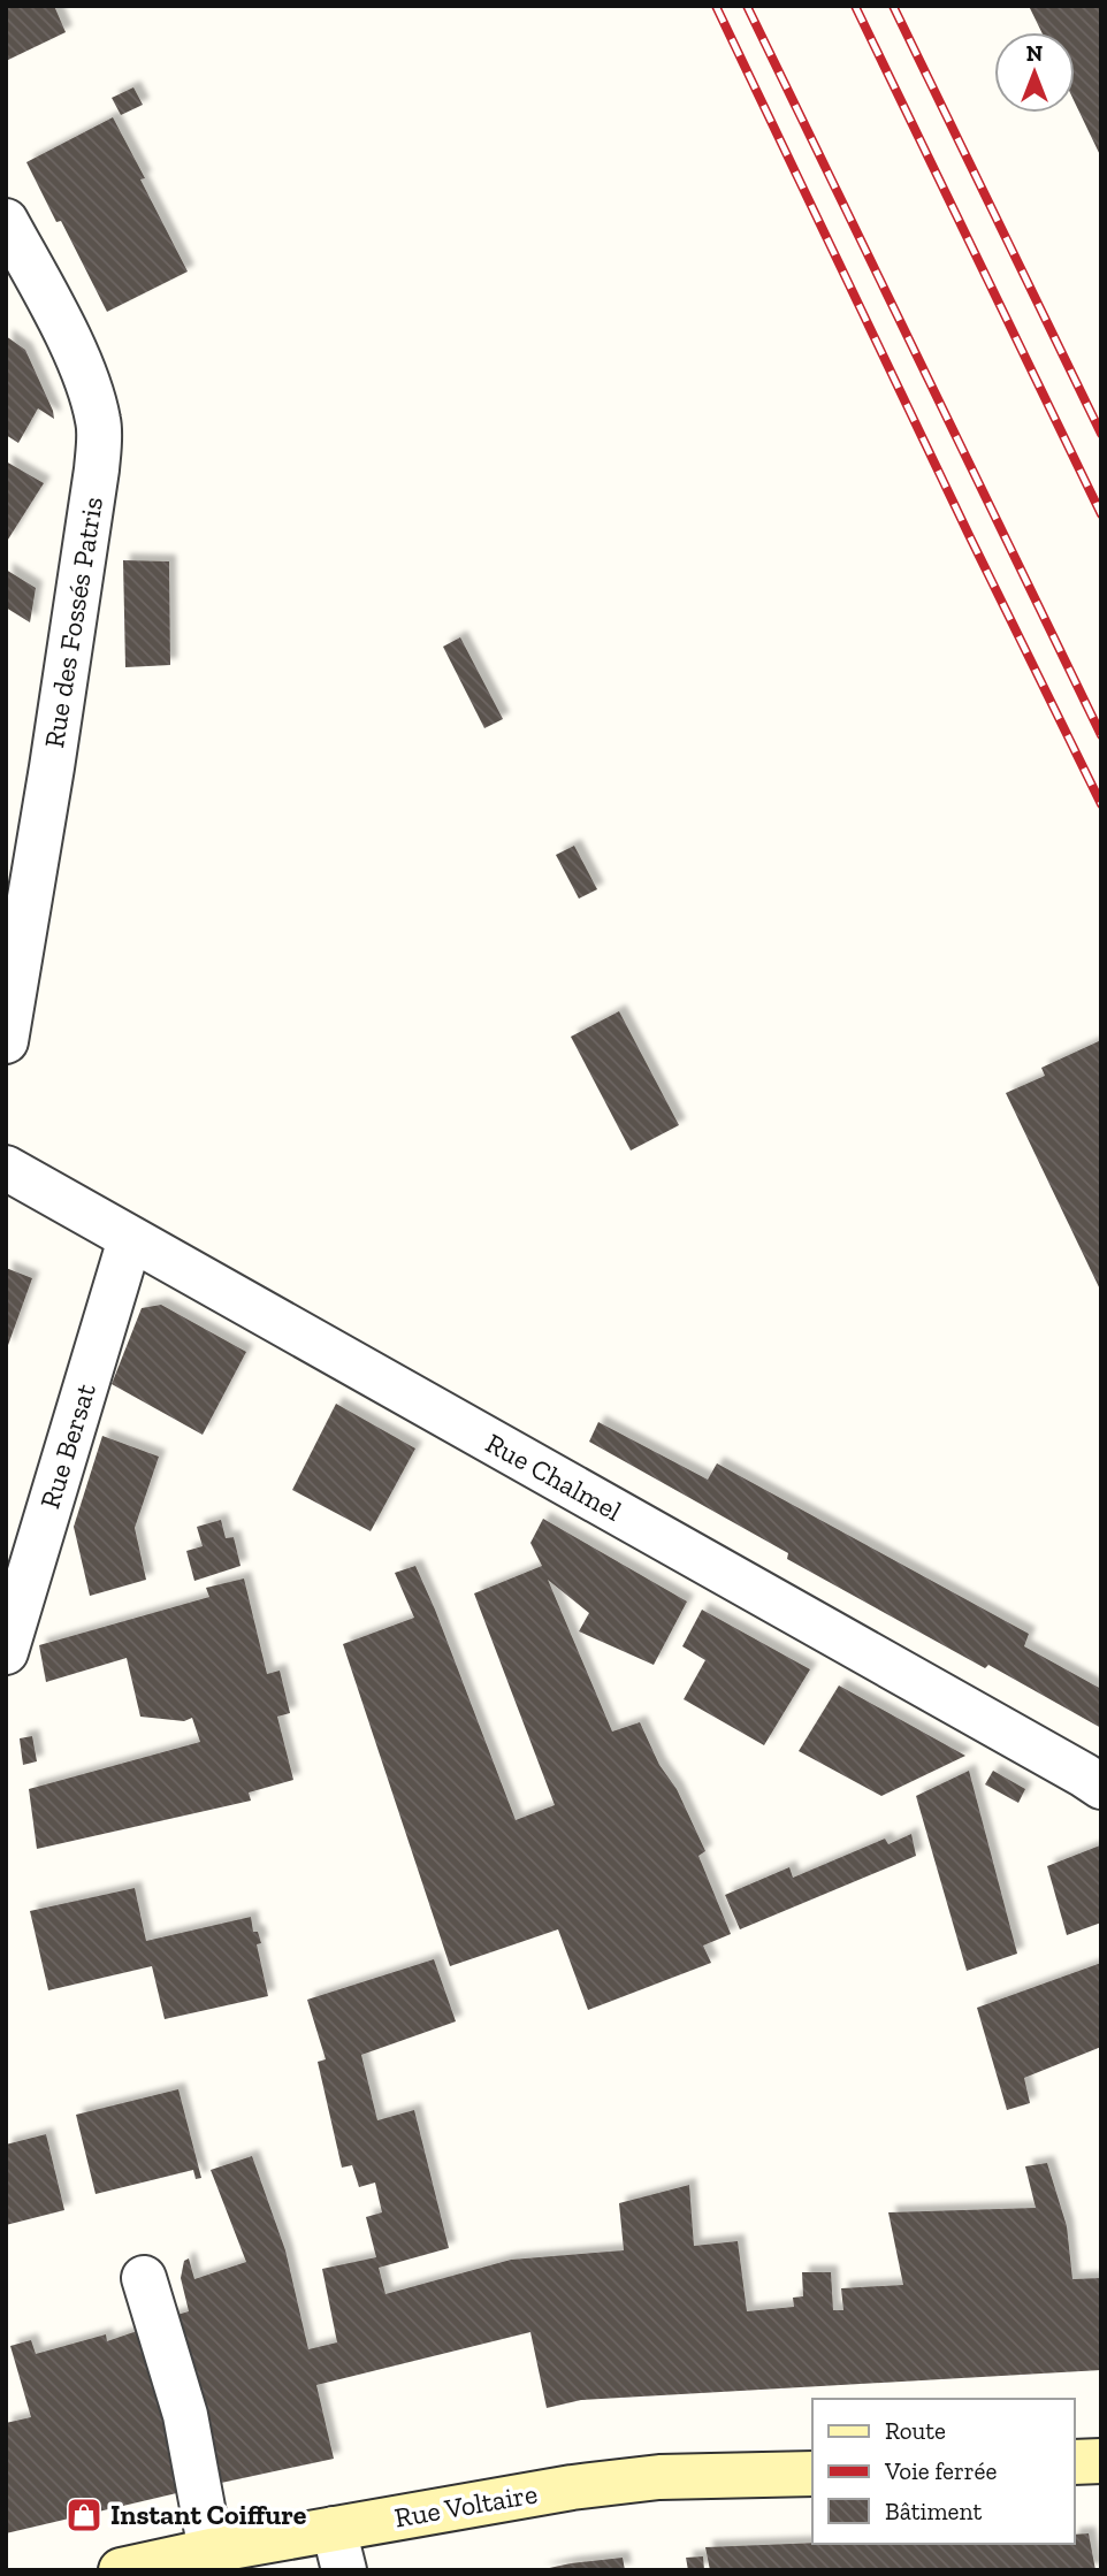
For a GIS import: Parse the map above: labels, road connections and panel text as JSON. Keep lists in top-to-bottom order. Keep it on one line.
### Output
{"streets":{"main road":["Rue Voltaire"],"street":["Rue des Fossés Patris","Rue Bersat","Rue Chalmel"]},"crossings":[["Rue Bersat","Rue Chalmel"]],"places":{"shop":["Instant Coiffure"]},"legend":["Route","Voie ferrée","Bâtiment"],"north":"top"}
